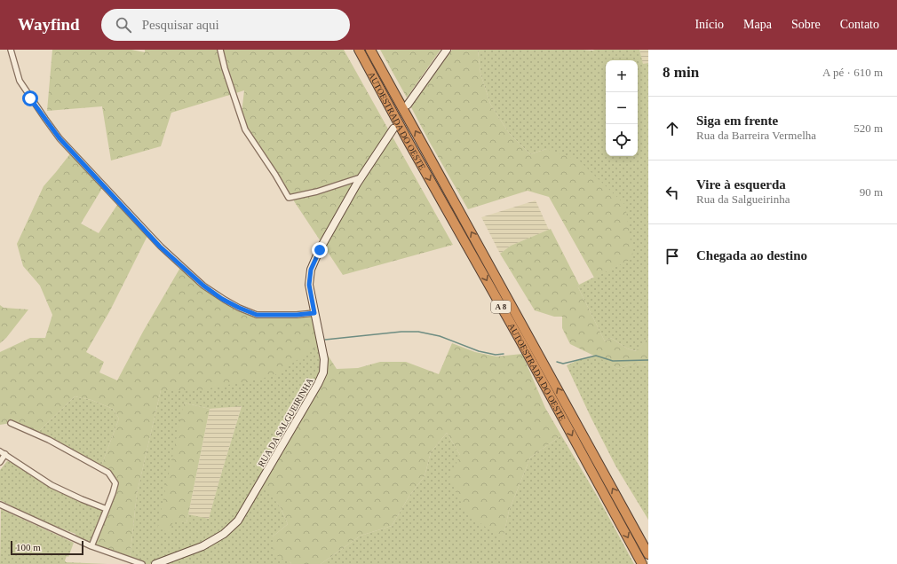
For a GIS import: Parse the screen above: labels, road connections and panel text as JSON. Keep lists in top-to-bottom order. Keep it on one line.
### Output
{"streets":{"highway":["AUTOESTRADA DO OESTE","A 8"],"street":["RUA DA SALGUEIRINHA"]},"scale_bar":"100 m","page":{"header":"Wayfind","search":"Pesquisar aqui","nav":["Início","Mapa","Sobre","Contato"],"heading":["8 min","A pé · 610 m"],"map_buttons":["+","−"],"list":[["Siga em frente","Rua da Barreira Vermelha","520 m"],["Vire à esquerda","Rua da Salgueirinha","90 m"],"Chegada ao destino"],"scale":"100 m"}}
